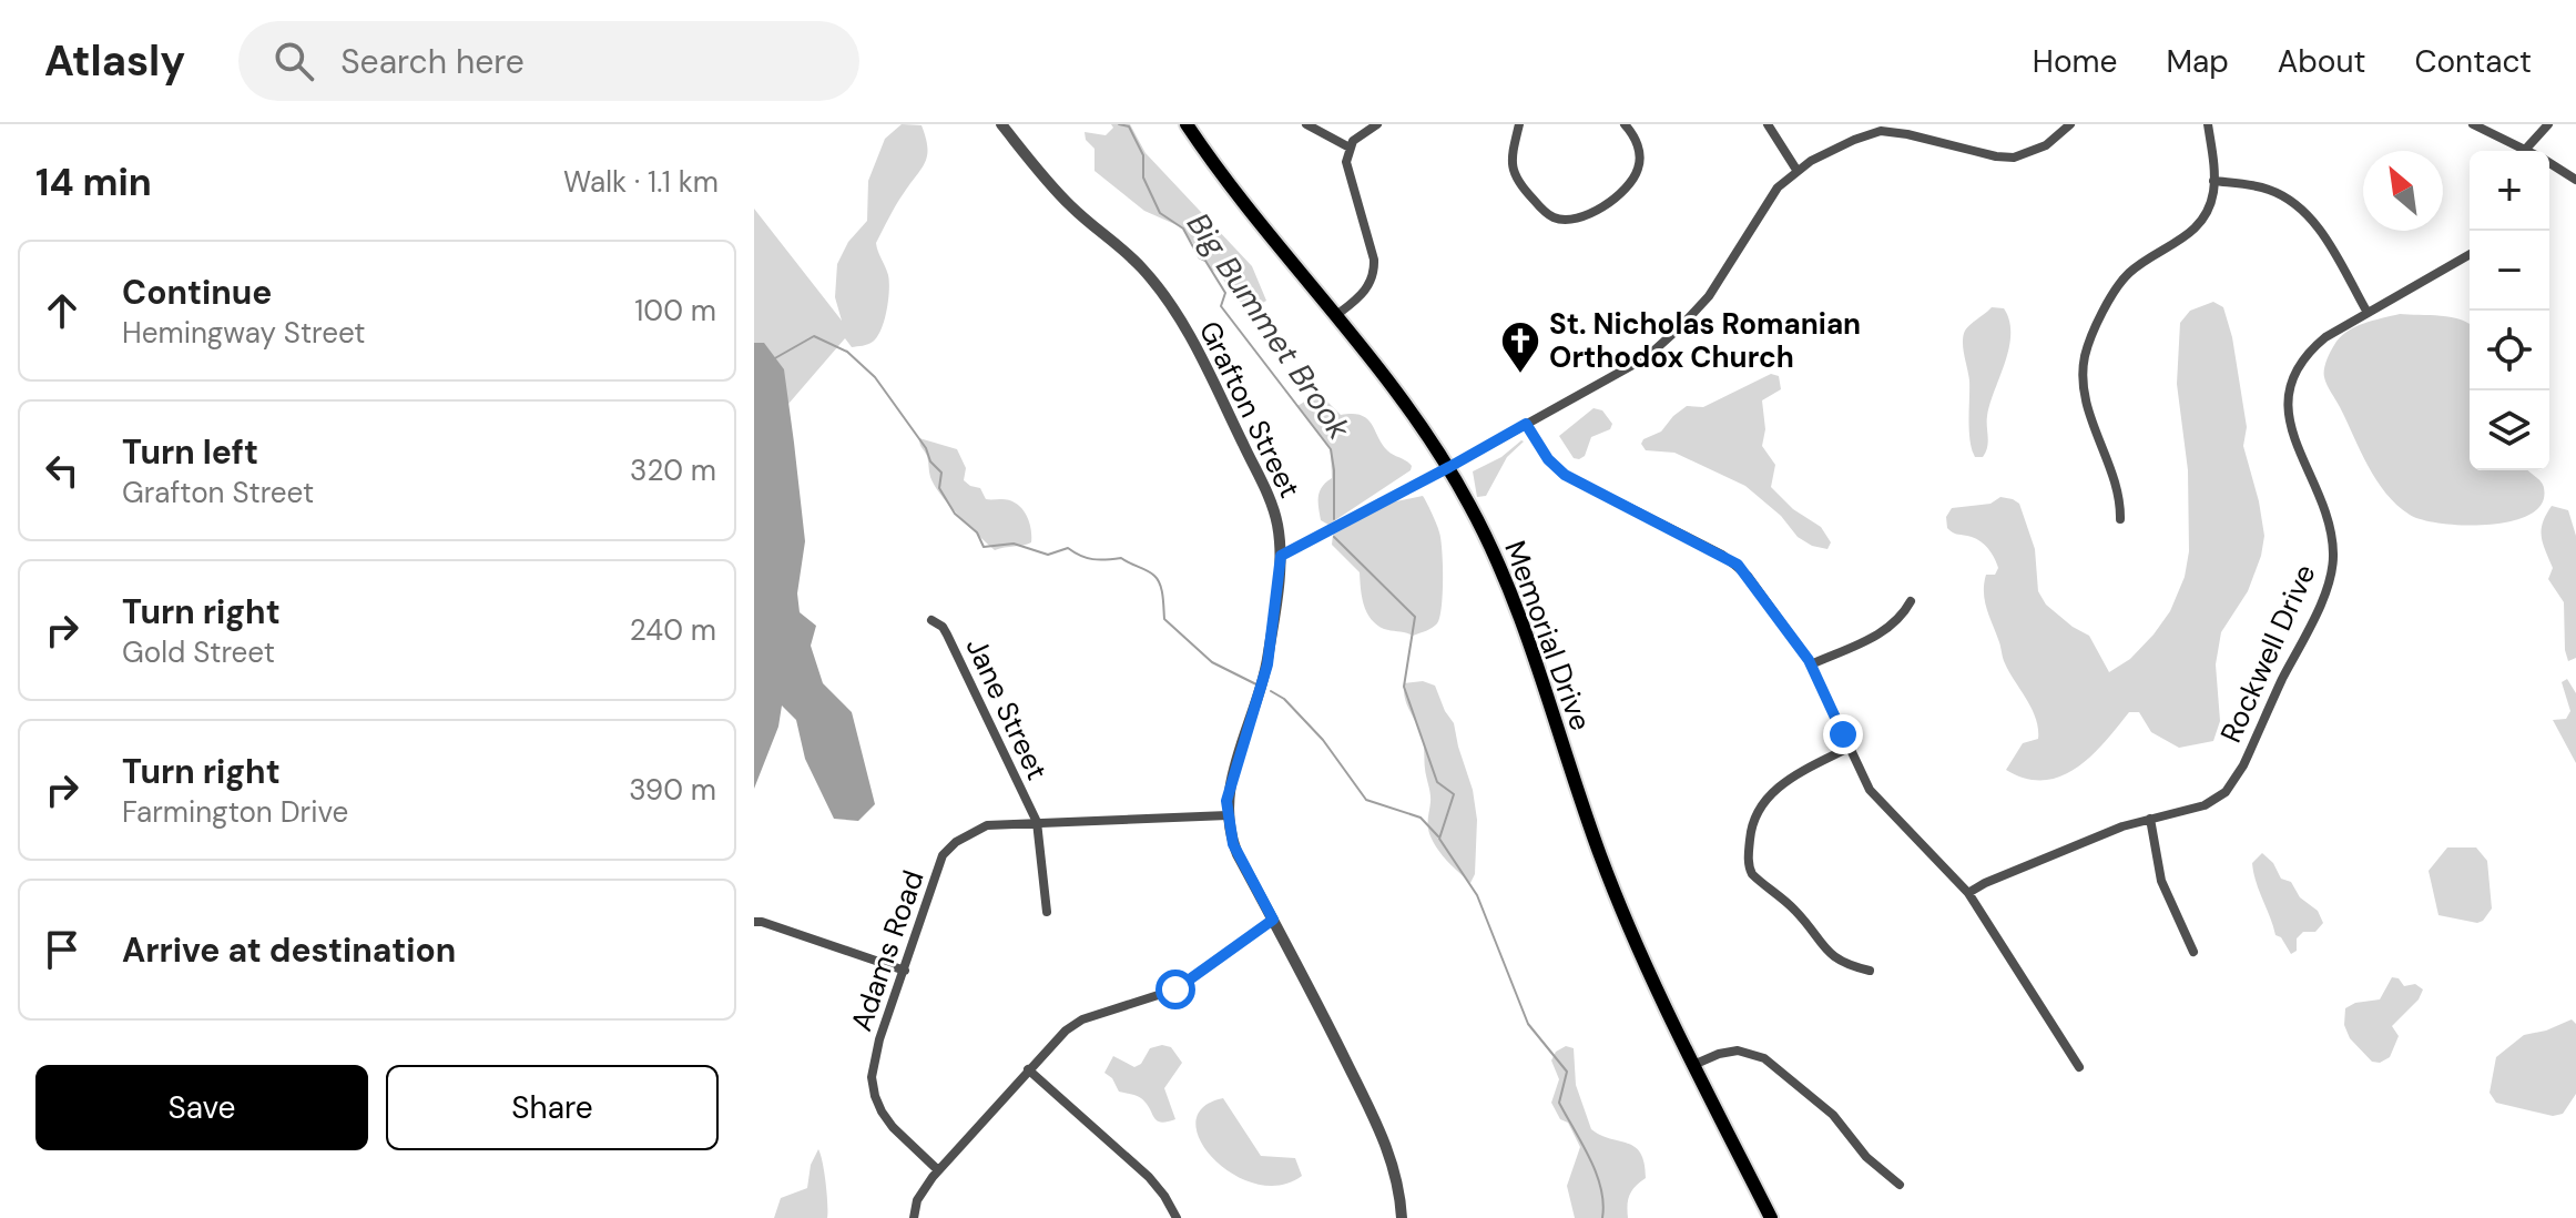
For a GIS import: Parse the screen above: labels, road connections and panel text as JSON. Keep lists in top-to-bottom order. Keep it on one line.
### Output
{"streets":{"main road":["Memorial Drive"],"street":["Grafton Street","Rockwell Drive","Jane Street","Adams Road"]},"crossings":[["Grafton Street","Adams Road"],["Jane Street","Adams Road"]],"water":["Big Bummet Brook"],"places":{"church":["St. Nicholas Romanian Orthodox Church"]},"north":"top left","page":{"header":"Atlasly","search":"Search here","nav":["Home","Map","About","Contact"],"heading":["14 min","Walk · 1.1 km"],"map_buttons":["+","−"],"list":[["Continue","Hemingway Street","100 m"],["Turn left","Grafton Street","320 m"],["Turn right","Gold Street","240 m"],["Turn right","Farmington Drive","390 m"],"Arrive at destination"],"buttons":["Save","Share"]}}
